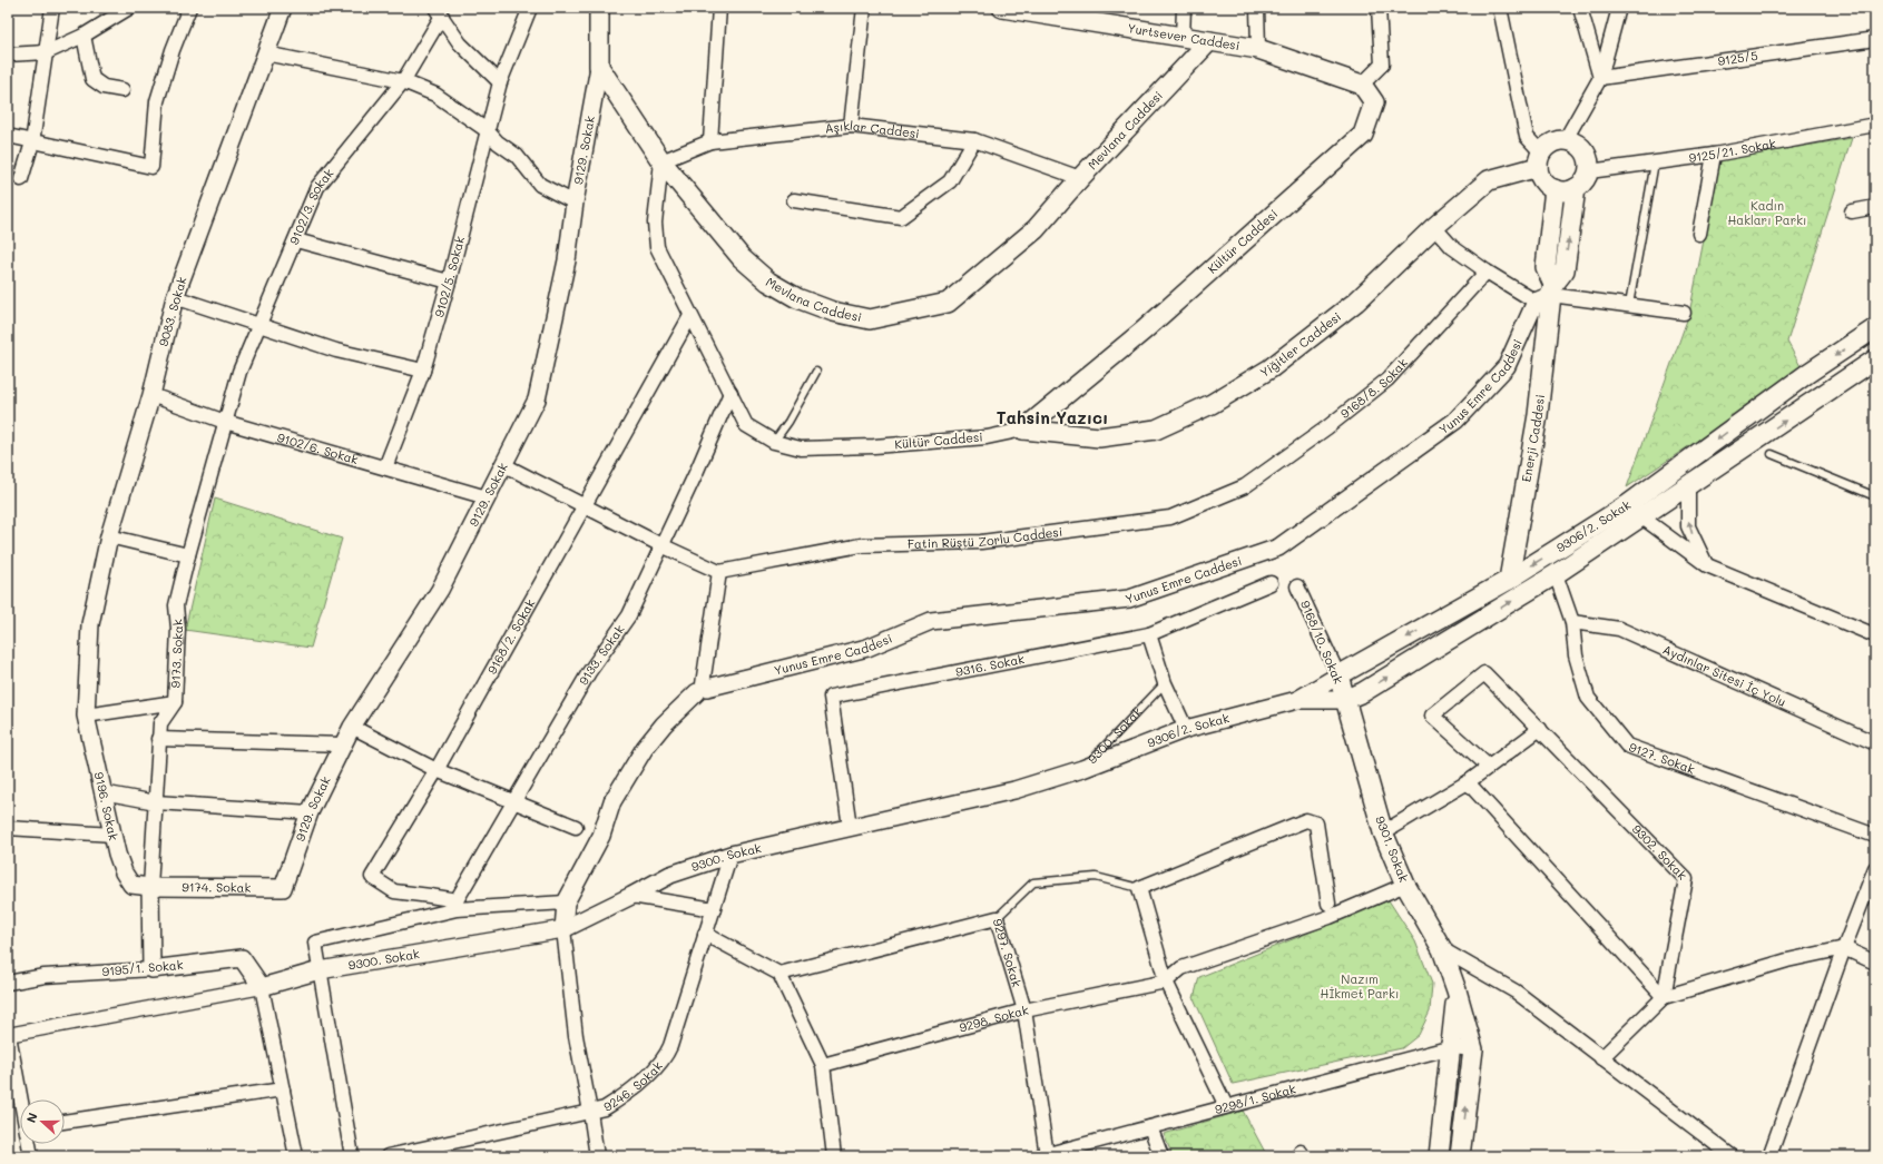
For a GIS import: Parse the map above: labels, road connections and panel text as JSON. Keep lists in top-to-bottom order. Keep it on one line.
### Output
{"streets":{"main road":["Yurtsever Caddesi","Mevlana Caddesi","Kültür Caddesi","Yiğitler Caddesi","Yunus Emre Caddesi","Enerji Caddesi","9306/2. Sokak","9168/10. Sokak","9301. Sokak"],"street":["9125/5","Aşıklar Caddesi","9129. Sokak","9125/21. Sokak","9102/3. Sokak","9102/5. Sokak","9083. Sokak","9168/8. Sokak","9102/6. Sokak","Fatin Rüştü Zorlu Caddesi","9168/2. Sokak","9173. Sokak","9133. Sokak","9316. Sokak","Aydınlar Sitesi İç Yolu","9300. Sokak","9127. Sokak","9196. Sokak","9302. Sokak","9174. Sokak","9297. Sokak","9195/1. Sokak","9298. Sokak","9246. Sokak","9298/1. Sokak"]},"crossings":[["Yurtsever Caddesi","Mevlana Caddesi"],["Yurtsever Caddesi","Kültür Caddesi"],["Mevlana Caddesi","Aşıklar Caddesi"],["Mevlana Caddesi","9129. Sokak"],["Mevlana Caddesi","Kültür Caddesi"],["Aşıklar Caddesi","Kültür Caddesi"],["9129. Sokak","9102/6. Sokak"],["9129. Sokak","9174. Sokak"],["9125/21. Sokak","Yiğitler Caddesi"],["9125/21. Sokak","Yunus Emre Caddesi"],["9102/3. Sokak","9102/6. Sokak"],["9102/3. Sokak","9173. Sokak"],["Kültür Caddesi","Yiğitler Caddesi"],["Kültür Caddesi","9168/2. Sokak"],["Kültür Caddesi","9133. Sokak"],["9102/5. Sokak","9102/6. Sokak"],["9083. Sokak","9102/6. Sokak"],["9083. Sokak","9196. Sokak"],["Yiğitler Caddesi","Yunus Emre Caddesi"],["Yunus Emre Caddesi","Enerji Caddesi"],["Yunus Emre Caddesi","9300. Sokak"],["9168/8. Sokak","Fatin Rüştü Zorlu Caddesi"],["Enerji Caddesi","9306/2. Sokak"],["9102/6. Sokak","9173. Sokak"],["9306/2. Sokak","9168/10. Sokak"],["9306/2. Sokak","9300. Sokak"],["9306/2. Sokak","9127. Sokak"],["9306/2. Sokak","9301. Sokak"],["9168/2. Sokak","9133. Sokak"],["9168/10. Sokak","9301. Sokak"],["9173. Sokak","9196. Sokak"],["9173. Sokak","9174. Sokak"],["9316. Sokak","9300. Sokak"],["Aydınlar Sitesi İç Yolu","9127. Sokak"],["9300. Sokak","9195/1. Sokak"],["9300. Sokak","9246. Sokak"],["9196. Sokak","9174. Sokak"],["9301. Sokak","9298/1. Sokak"],["9297. Sokak","9298. Sokak"],["9297. Sokak","9298/1. Sokak"]],"districts":["Tahsin Yazıcı"],"parks":["Kadın Hakları Parkı","Nazım Hİkmet Parkı"],"north":"left"}
